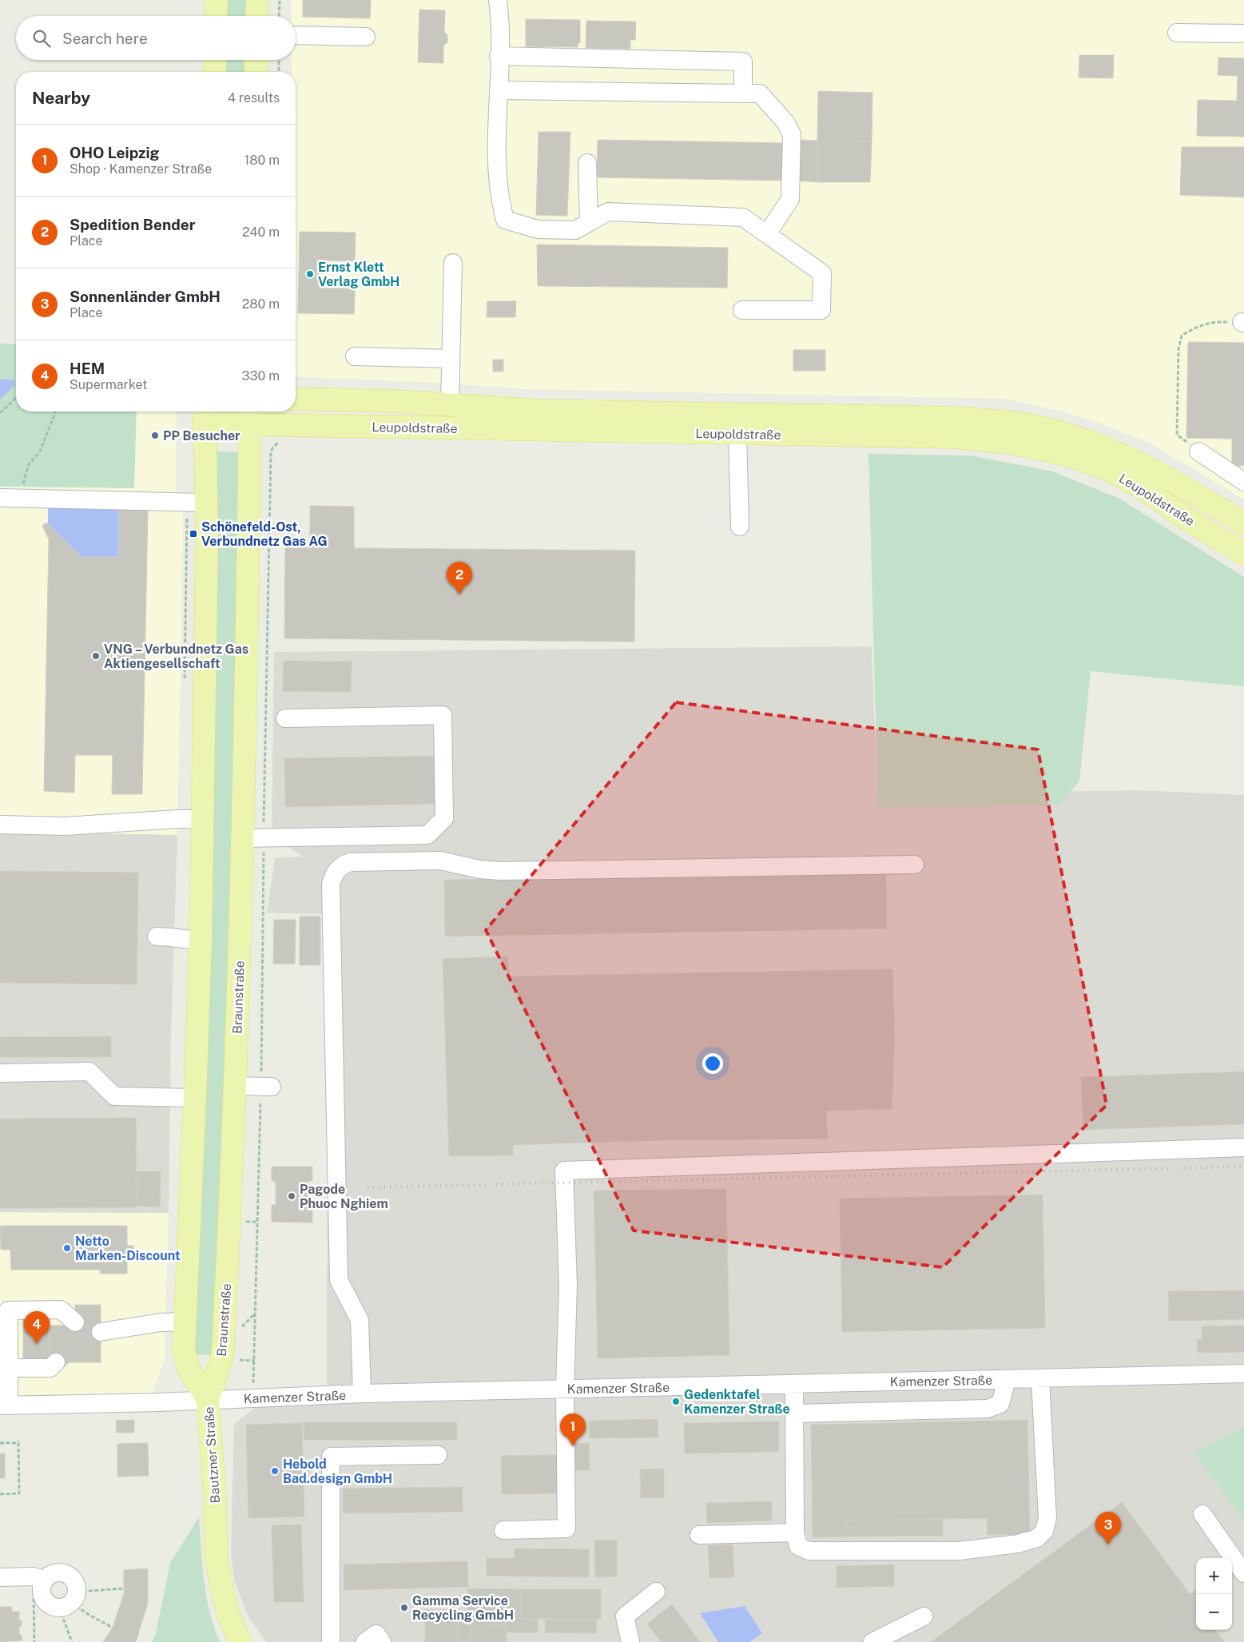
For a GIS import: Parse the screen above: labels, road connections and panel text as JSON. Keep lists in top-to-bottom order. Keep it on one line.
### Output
{"streets":{"main road":["Leupoldstraße","Braunstraße","Bautzner Straße"],"street":["Kamenzer Straße"]},"crossings":[["Leupoldstraße","Braunstraße"],["Braunstraße","Kamenzer Straße"],["Braunstraße","Bautzner Straße"],["Kamenzer Straße","Bautzner Straße"]],"places":{"other":["Ernst Klett Verlag GmbH","PP Besucher","VNG – Verbundnetz Gas Aktiengesellschaft","Pagode Phuoc Nghiem","Netto Marken-Discount","Gedenktafel Kamenzer Straße","Hebold Bad.design GmbH","Gamma Service Recycling GmbH"],"transit":["Schönefeld-Ost, Verbundnetz Gas AG"]},"page":{"search":"Search here","heading":["Nearby","4 results"],"list":[{"mark":"1","name":"OHO Leipzig","note":"Shop · Kamenzer Straße","value":"180 m"},{"mark":"2","name":"Spedition Bender","note":"Place","value":"240 m"},{"mark":"3","name":"Sonnenländer GmbH","note":"Place","value":"280 m"},{"mark":"4","name":"HEM","note":"Supermarket","value":"330 m"}],"pins":["2","4","1","3"],"map_buttons":["+","−"]}}
